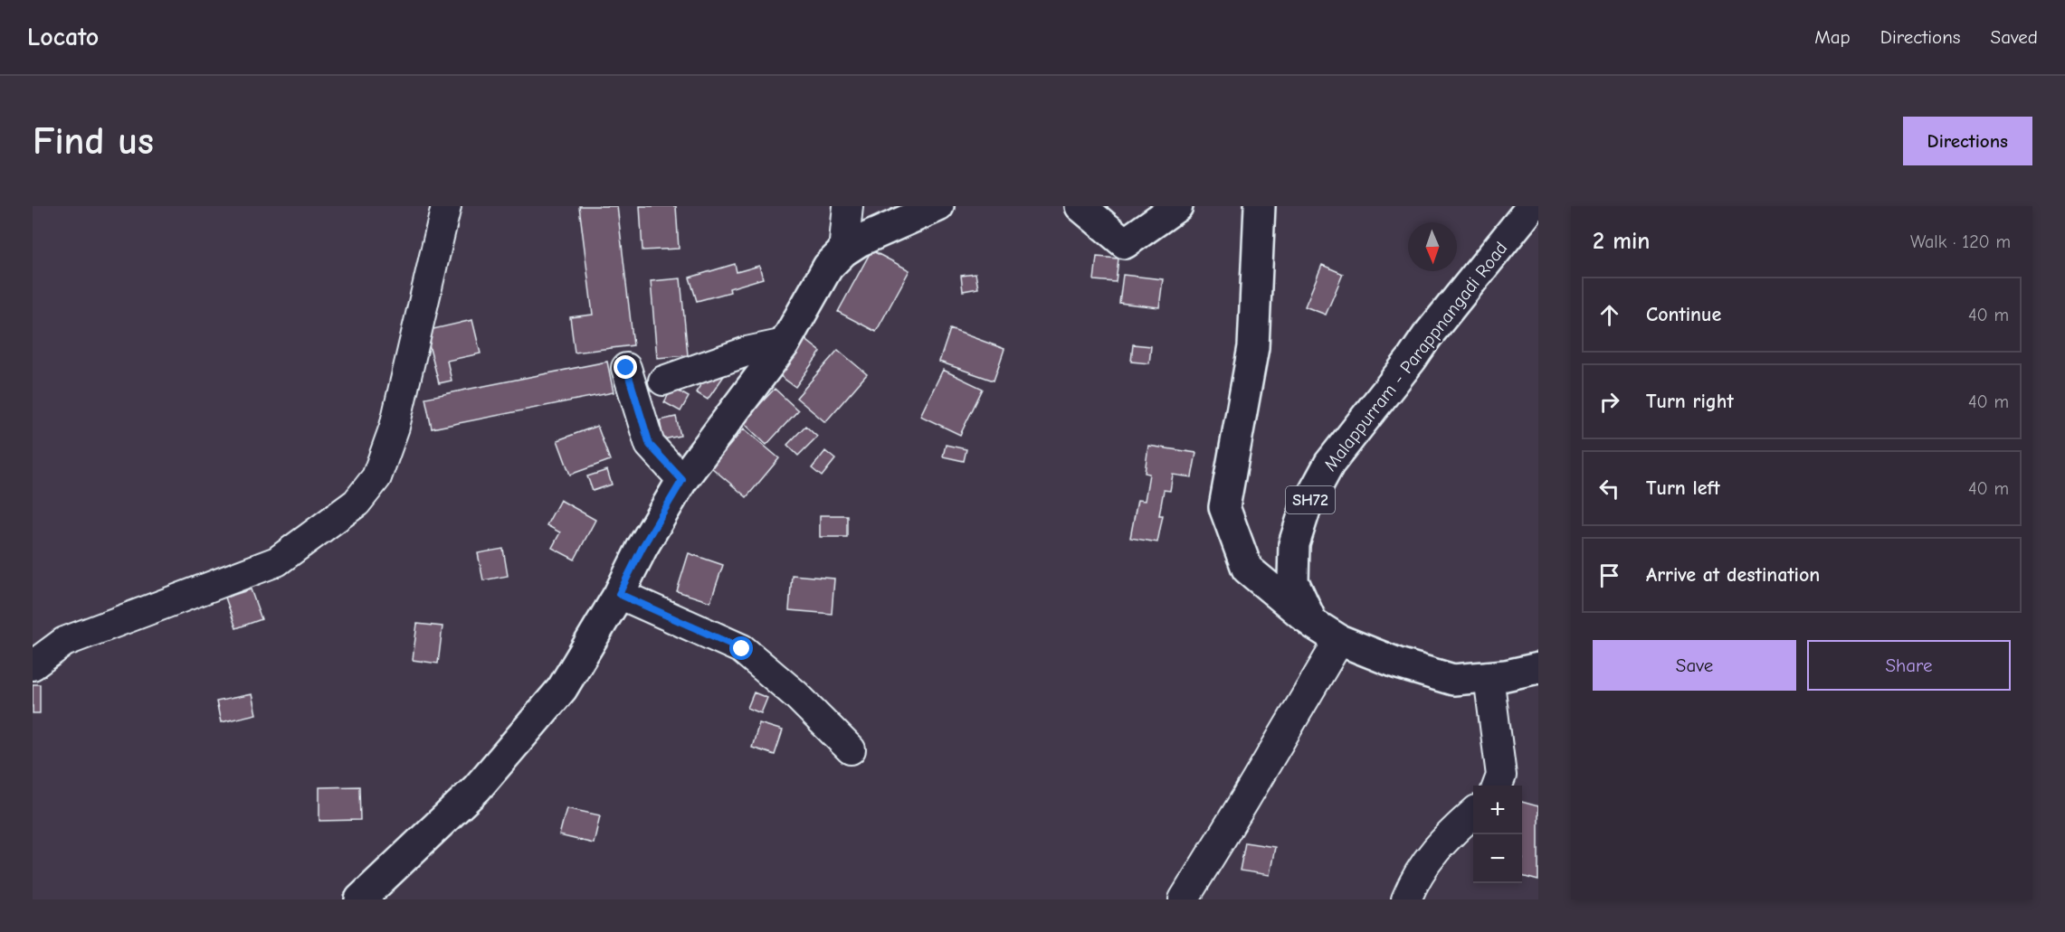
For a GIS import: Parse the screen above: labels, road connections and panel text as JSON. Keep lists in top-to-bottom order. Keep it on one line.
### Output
{"streets":{"main road":["Malappurram - Parappnangadi Road","SH72"]},"north":"bottom","page":{"header":"Locato","nav":["Map","Directions","Saved"],"buttons":["Directions",["Save","Share"]],"title":"Find us","heading":["2 min","Walk · 120 m"],"list":[["Continue","40 m"],["Turn right","40 m"],["Turn left","40 m"],"Arrive at destination"],"map_buttons":["+","−"]}}
